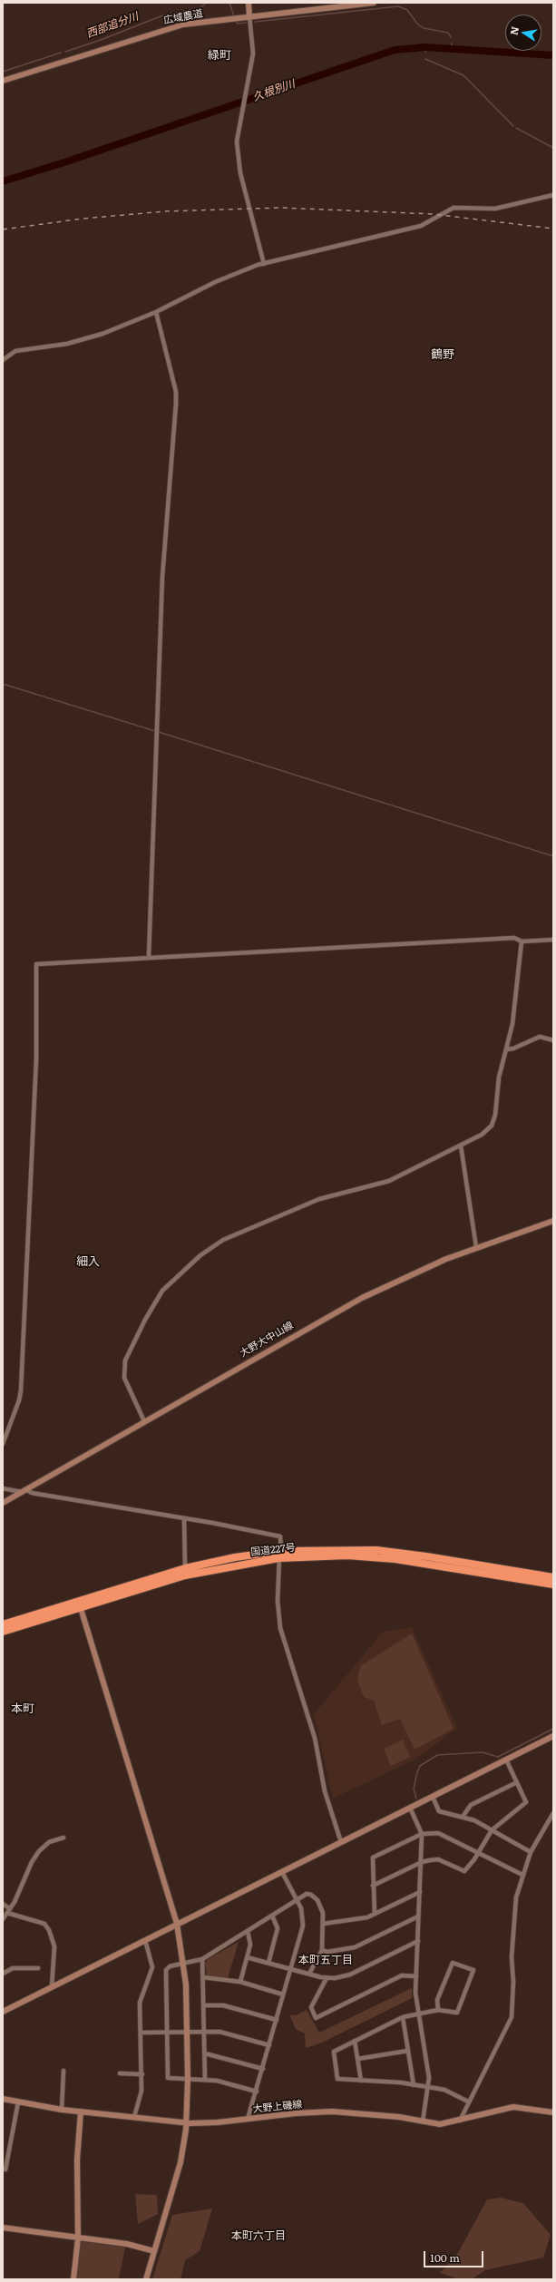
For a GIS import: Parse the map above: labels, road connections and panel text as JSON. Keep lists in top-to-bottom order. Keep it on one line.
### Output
{"streets":{"highway":["国道227号"],"street":["広域農道","大野大中山線","大野上磯線"]},"districts":["緑町","鶴野","細入","本町","本町五丁目","本町六丁目"],"water":["西部追分川","久根別川"],"scale_bar":"100 m","north":"left"}
